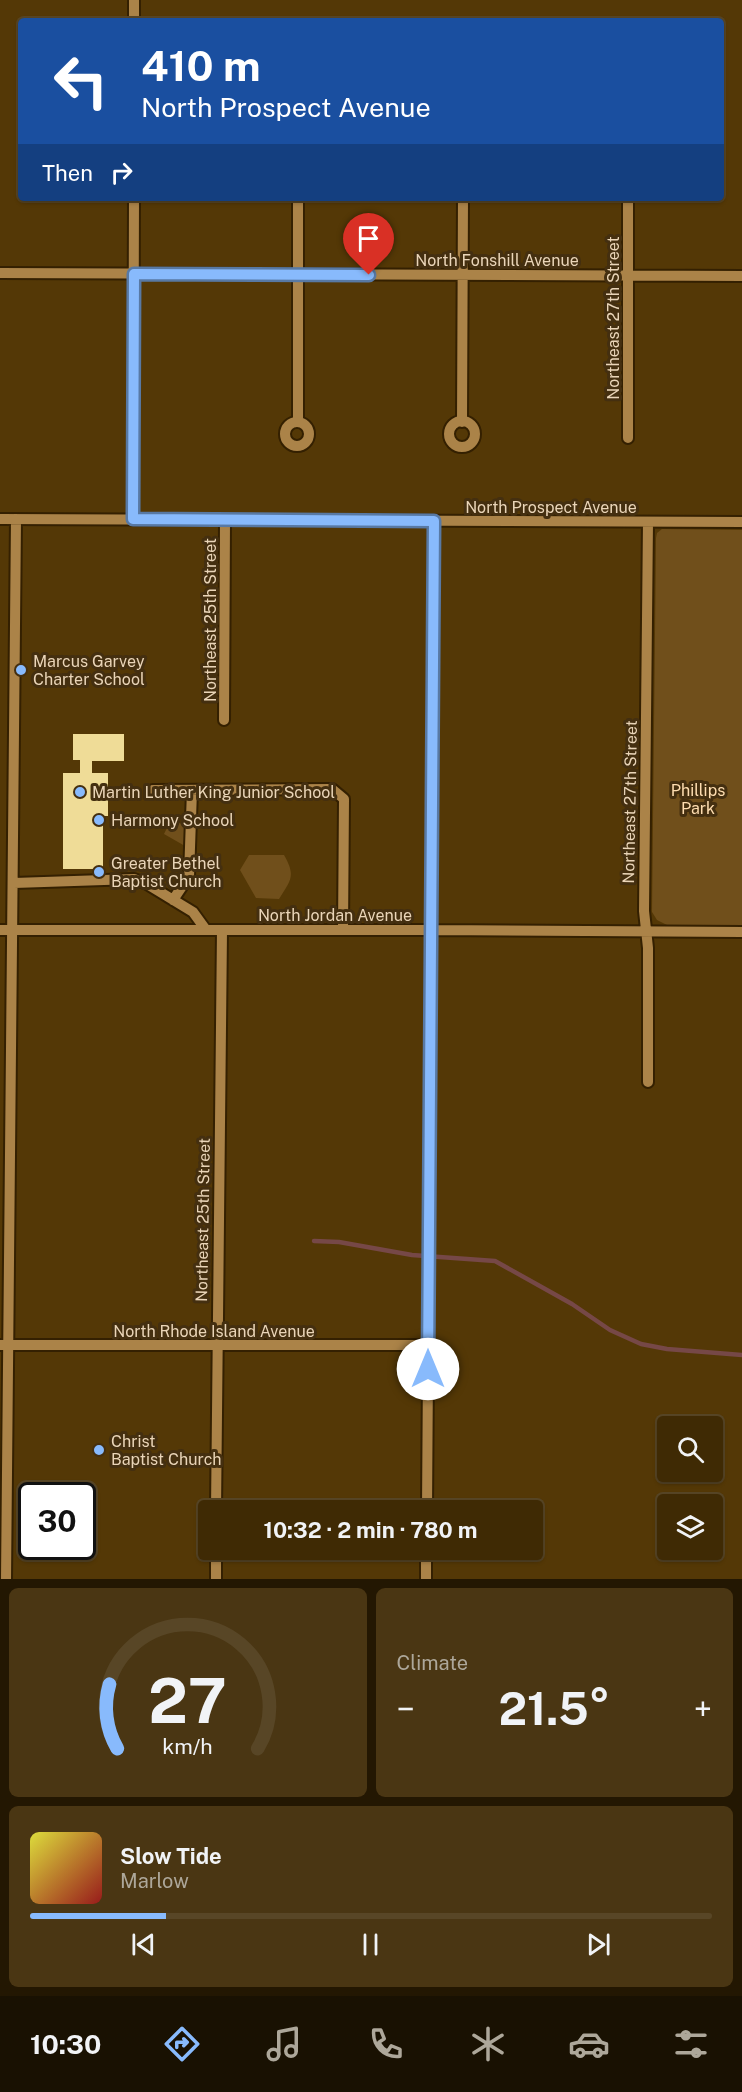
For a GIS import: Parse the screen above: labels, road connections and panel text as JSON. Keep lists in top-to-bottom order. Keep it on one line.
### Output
{"streets":{"street":["North Fonshill Avenue","Northeast 27th Street","North Prospect Avenue","Northeast 25th Street","North Jordan Avenue","North Rhode Island Avenue"]},"crossings":[["North Fonshill Avenue","Northeast 27th Street"],["Northeast 27th Street","North Prospect Avenue"],["Northeast 27th Street","North Jordan Avenue"],["North Prospect Avenue","Northeast 25th Street"],["Northeast 25th Street","North Jordan Avenue"],["Northeast 25th Street","North Rhode Island Avenue"]],"parks":["Phillips Park"],"places":["Marcus Garvey Charter School","Martin Luther King Junior School","Harmony School","Greater Bethel Baptist Church","Christ Baptist Church"],"page":{"turn":["410 m","North Prospect Avenue"],"then":"Then","limit":"30","trip":"10:32 · 2 min · 780 m","tile":"Climate","heat":["−","21.5°","+"],"song":["Slow Tide","Marlow"],"tabs":"10:30","gauge":["27","km/h"]}}
